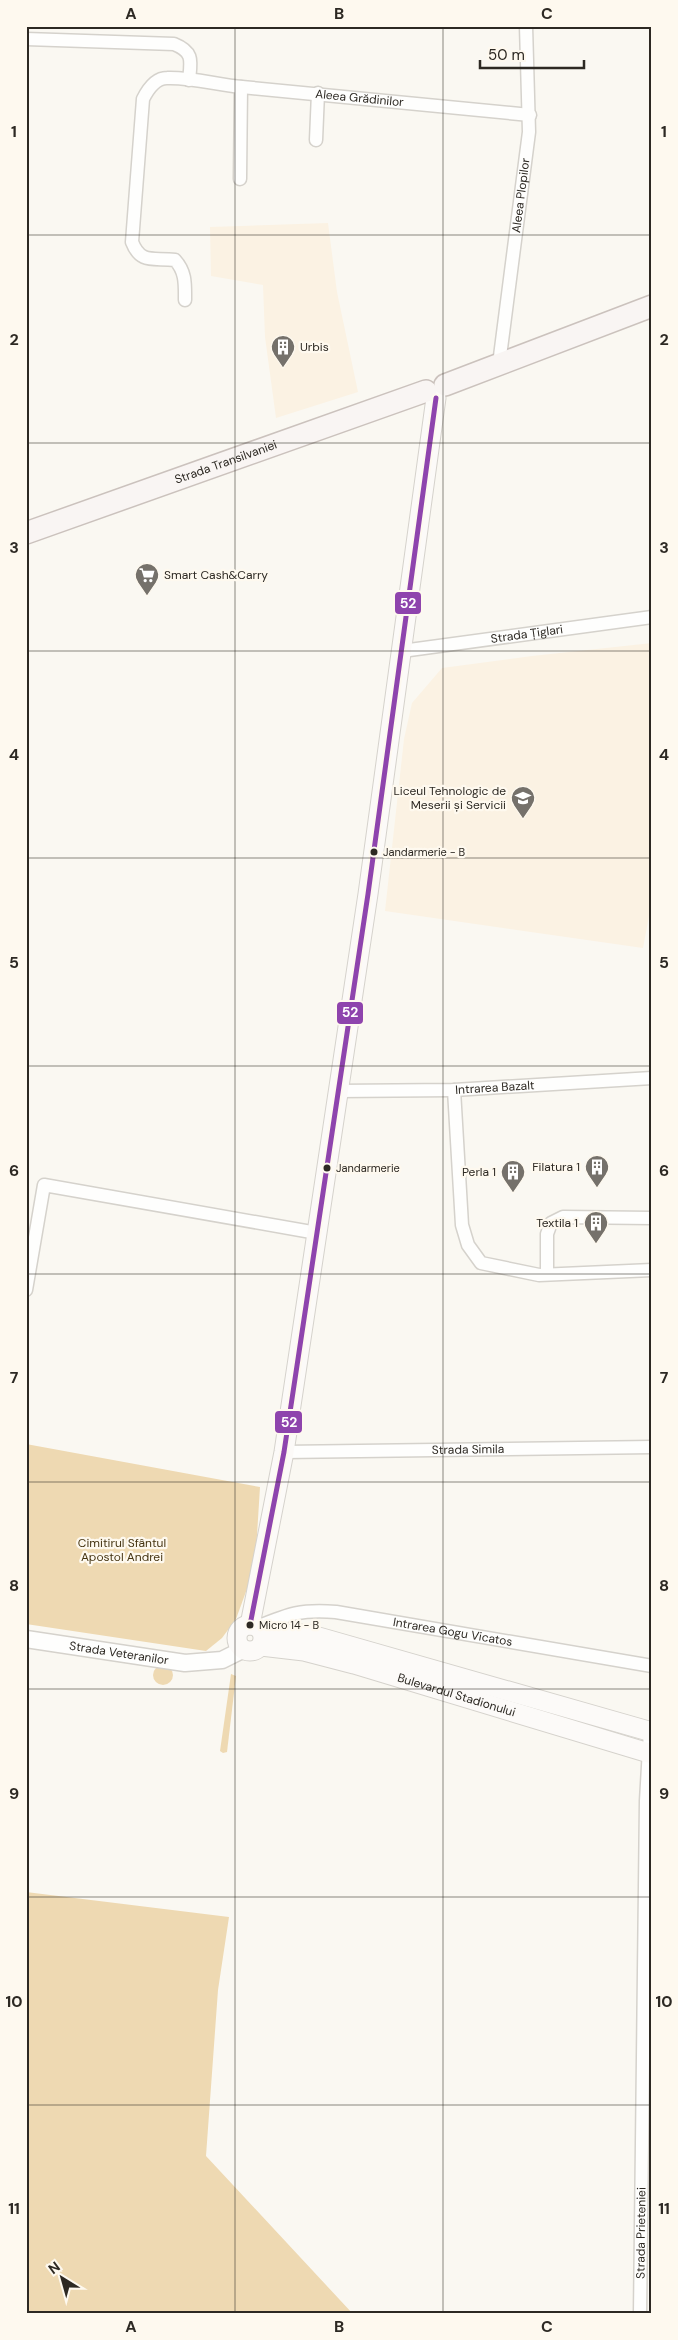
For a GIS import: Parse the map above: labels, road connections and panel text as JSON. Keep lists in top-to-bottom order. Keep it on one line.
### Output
{"streets":{"main road":["Strada Transilvaniei","Bulevardul Stadionului"],"street":["Aleea Grădinilor","Aleea Plopilor","Strada Țiglari","Intrarea Bazalt","Strada Simila","Intrarea Gogu Vicatos","Strada Veteranilor","Strada Prieteniei"]},"crossings":[["Aleea Grădinilor","Aleea Plopilor"],["Aleea Plopilor","Strada Transilvaniei"],["Intrarea Gogu Vicatos","Strada Veteranilor"],["Intrarea Gogu Vicatos","Bulevardul Stadionului"],["Strada Veteranilor","Bulevardul Stadionului"],["Bulevardul Stadionului","Strada Prieteniei"]],"parks":["Cimitirul Sfântul Apostol Andrei"],"places":{"building":["Urbis","Filatura 1","Perla 1","Textila 1"],"supermarket":["Smart Cash&Carry"],"school or university":["Liceul Tehnologic de Meserii și Servicii"],"other":["Jandarmerie - B","Jandarmerie","Micro 14 - B"]},"lines":["transit line 52"],"scale_bar":"50 m","north":"top left","grid":{"columns":["A","B","C"],"rows":["1","2","3","4","5","6","7","8","9","10","11"]}}
